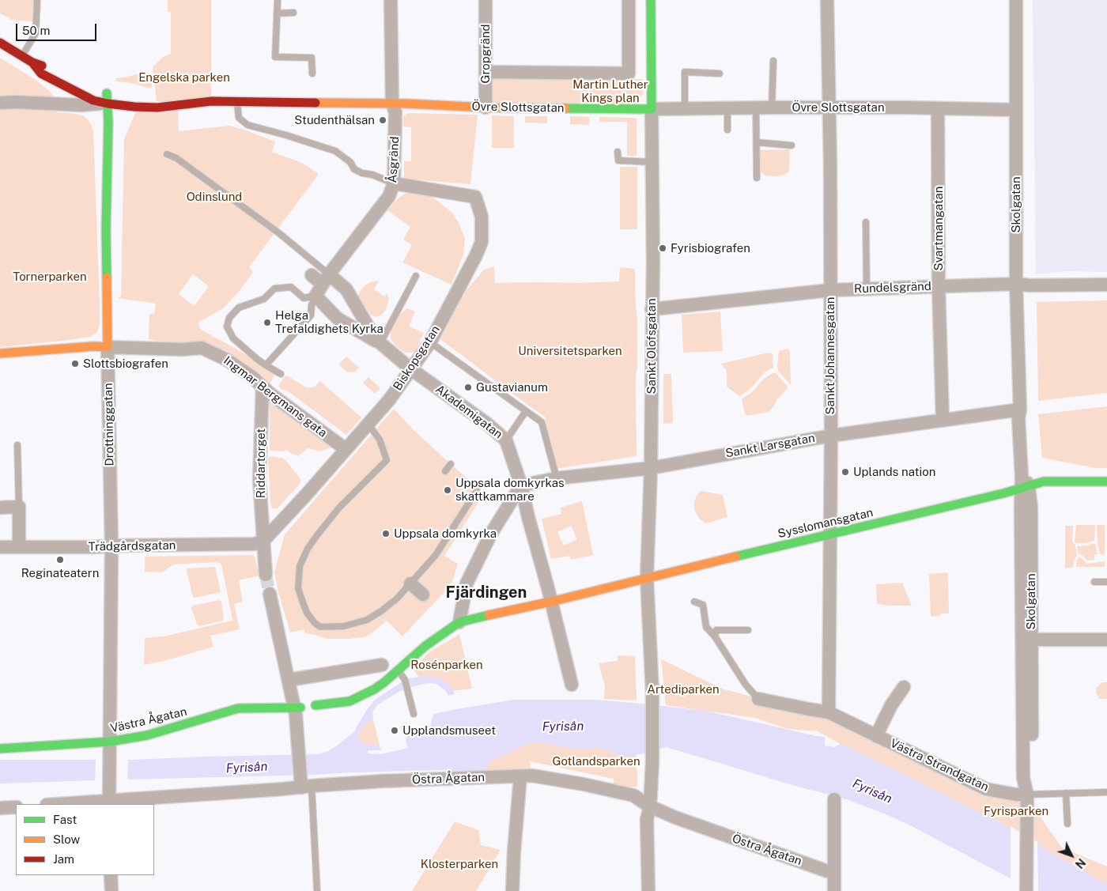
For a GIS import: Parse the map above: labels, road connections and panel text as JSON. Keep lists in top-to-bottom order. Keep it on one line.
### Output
{"streets":{"street":["Gropgränd","Övre Slottsgatan","Åsgränd","Skolgatan","Svartmangatan","Rundelsgränd","Sankt Olofsgatan","Sankt Johannesgatan","Biskopsgatan","Ingmar Bergmans gata","Akademigatan","Drottninggatan","Sankt Larsgatan","Riddartorget","Sysslomansgatan","Trädgårdsgatan","Västra Ågatan","Västra Strandgatan","Östra Ågatan"]},"crossings":[["Gropgränd","Övre Slottsgatan"],["Övre Slottsgatan","Åsgränd"],["Övre Slottsgatan","Skolgatan"],["Övre Slottsgatan","Svartmangatan"],["Övre Slottsgatan","Sankt Olofsgatan"],["Övre Slottsgatan","Sankt Johannesgatan"],["Övre Slottsgatan","Drottninggatan"],["Åsgränd","Biskopsgatan"],["Skolgatan","Rundelsgränd"],["Skolgatan","Sankt Larsgatan"],["Skolgatan","Sysslomansgatan"],["Skolgatan","Västra Strandgatan"],["Svartmangatan","Rundelsgränd"],["Svartmangatan","Sankt Larsgatan"],["Rundelsgränd","Sankt Olofsgatan"],["Rundelsgränd","Sankt Johannesgatan"],["Sankt Olofsgatan","Sankt Larsgatan"],["Sankt Olofsgatan","Sysslomansgatan"],["Sankt Olofsgatan","Östra Ågatan"],["Sankt Johannesgatan","Sankt Larsgatan"],["Sankt Johannesgatan","Sysslomansgatan"],["Sankt Johannesgatan","Västra Strandgatan"],["Biskopsgatan","Ingmar Bergmans gata"],["Biskopsgatan","Akademigatan"],["Biskopsgatan","Riddartorget"],["Biskopsgatan","Trädgårdsgatan"],["Ingmar Bergmans gata","Drottninggatan"],["Ingmar Bergmans gata","Riddartorget"],["Akademigatan","Sankt Larsgatan"],["Akademigatan","Sysslomansgatan"],["Drottninggatan","Trädgårdsgatan"],["Drottninggatan","Västra Ågatan"],["Drottninggatan","Östra Ågatan"],["Riddartorget","Trädgårdsgatan"]],"districts":["Fjärdingen"],"water":["Fyrisån"],"parks":["Engelska parken","Martin Luther Kings plan","Odinslund","Tornerparken","Universitetsparken","Rosénparken","Artediparken","Gotlandsparken","Fyrisparken","Klosterparken"],"places":["Studenthälsan","Fyrisbiografen","Helga Trefaldighets Kyrka","Slottsbiografen","Gustavianum","Uplands nation","Uppsala domkyrkas skattkammare","Uppsala domkyrka","Reginateatern","Upplandsmuseet"],"legend":["Fast","Slow","Jam"],"scale_bar":"50 m","north":"bottom right"}
